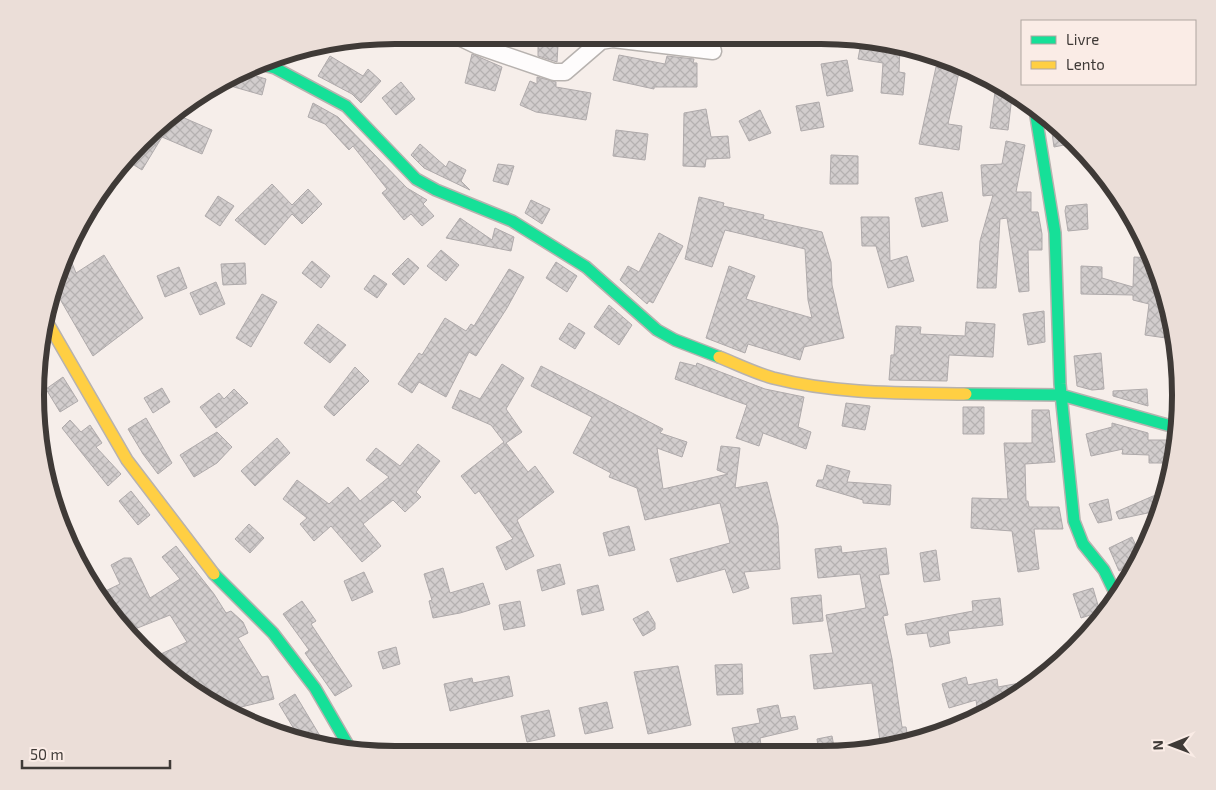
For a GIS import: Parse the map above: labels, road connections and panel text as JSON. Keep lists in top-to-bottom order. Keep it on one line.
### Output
{"legend":["Livre","Lento"],"scale_bar":"50 m","north":"left"}
